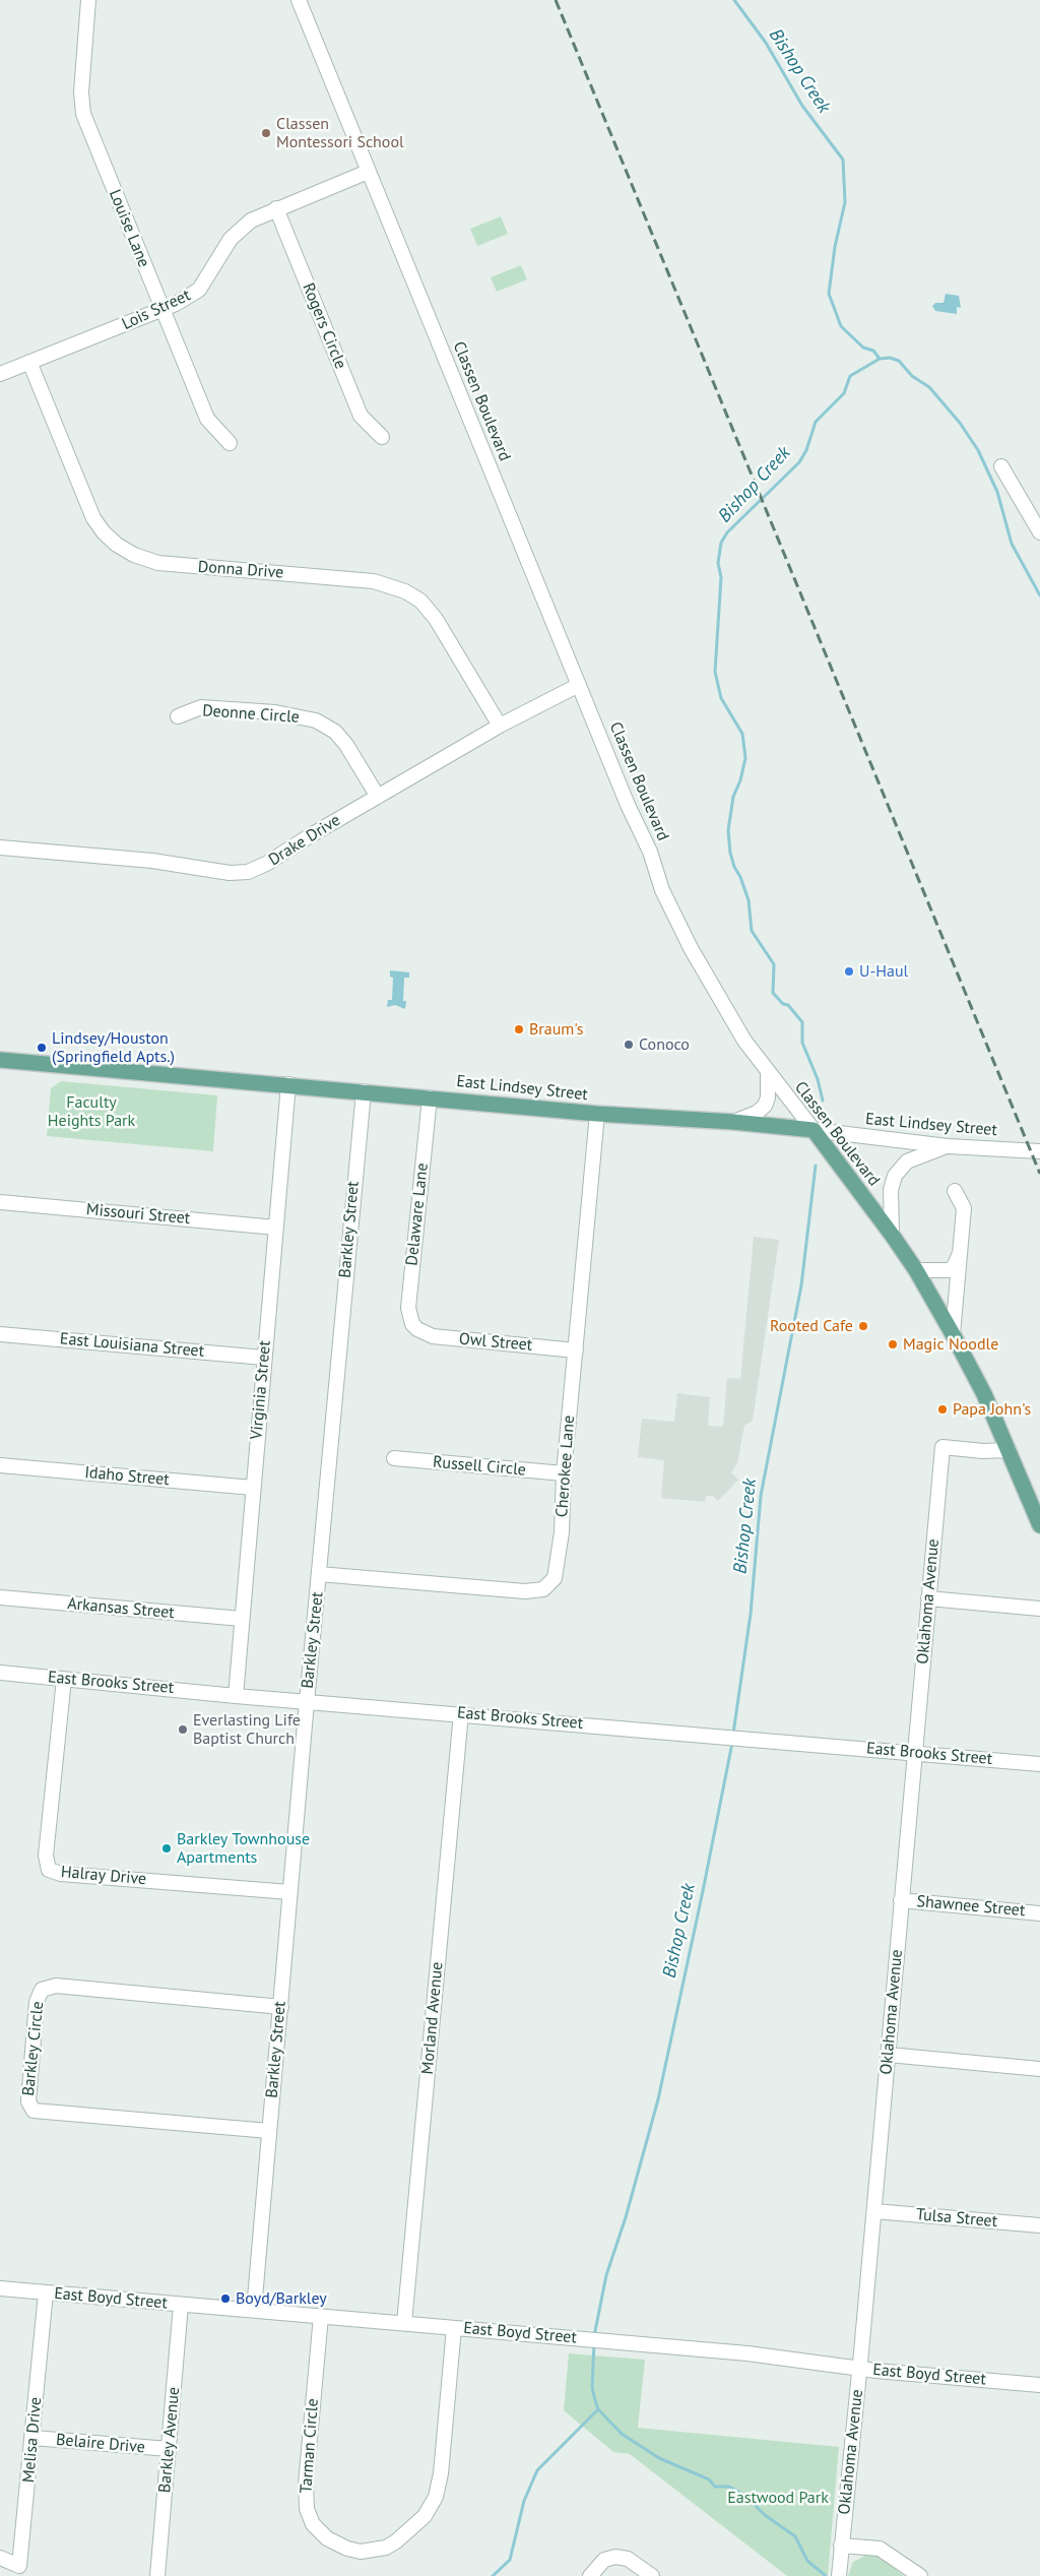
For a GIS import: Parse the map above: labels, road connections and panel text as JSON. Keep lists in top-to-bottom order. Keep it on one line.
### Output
{"streets":{"main road":["Classen Boulevard","East Lindsey Street"],"street":["Louise Lane","Lois Street","Rogers Circle","Donna Drive","Deonne Circle","Drake Drive","Missouri Street","Delaware Lane","Barkley Street","Owl Street","East Louisiana Street","Virginia Street","Russell Circle","Cherokee Lane","Idaho Street","Oklahoma Avenue","Arkansas Street","East Brooks Street","Halray Drive","Shawnee Street","Morland Avenue","Barkley Circle","Tulsa Street","East Boyd Street","Melisa Drive","Barkley Avenue","Belaire Drive","Tarman Circle"]},"crossings":[["Louise Lane","Lois Street"],["Lois Street","Rogers Circle"],["Lois Street","Classen Boulevard"],["Lois Street","Donna Drive"],["Classen Boulevard","Drake Drive"],["Classen Boulevard","East Lindsey Street"],["Classen Boulevard","Oklahoma Avenue"],["Donna Drive","Drake Drive"],["Deonne Circle","Drake Drive"],["East Lindsey Street","Delaware Lane"],["East Lindsey Street","Barkley Street"],["East Lindsey Street","Virginia Street"],["East Lindsey Street","Cherokee Lane"],["Missouri Street","Virginia Street"],["Delaware Lane","Owl Street"],["Barkley Street","Cherokee Lane"],["Barkley Street","East Brooks Street"],["Barkley Street","Halray Drive"],["Barkley Street","Barkley Circle"],["Barkley Street","East Boyd Street"],["Owl Street","Cherokee Lane"],["East Louisiana Street","Virginia Street"],["Virginia Street","Idaho Street"],["Virginia Street","Arkansas Street"],["Virginia Street","East Brooks Street"],["Russell Circle","Cherokee Lane"],["Oklahoma Avenue","East Brooks Street"],["Oklahoma Avenue","Shawnee Street"],["Oklahoma Avenue","Tulsa Street"],["Oklahoma Avenue","East Boyd Street"],["East Brooks Street","Halray Drive"],["East Brooks Street","Morland Avenue"],["Morland Avenue","East Boyd Street"],["East Boyd Street","Melisa Drive"],["East Boyd Street","Barkley Avenue"],["East Boyd Street","Tarman Circle"],["Melisa Drive","Belaire Drive"],["Barkley Avenue","Belaire Drive"]],"water":["Bishop Creek"],"parks":["Faculty Heights Park","Eastwood Park"],"places":["Classen Montessori School","U-Haul","Braum's","Conoco","Lindsey/Houston (Springfield Apts.)","Rooted Cafe","Magic Noodle","Papa John's","Everlasting Life Baptist Church","Barkley Townhouse Apartments","Boyd/Barkley"]}
